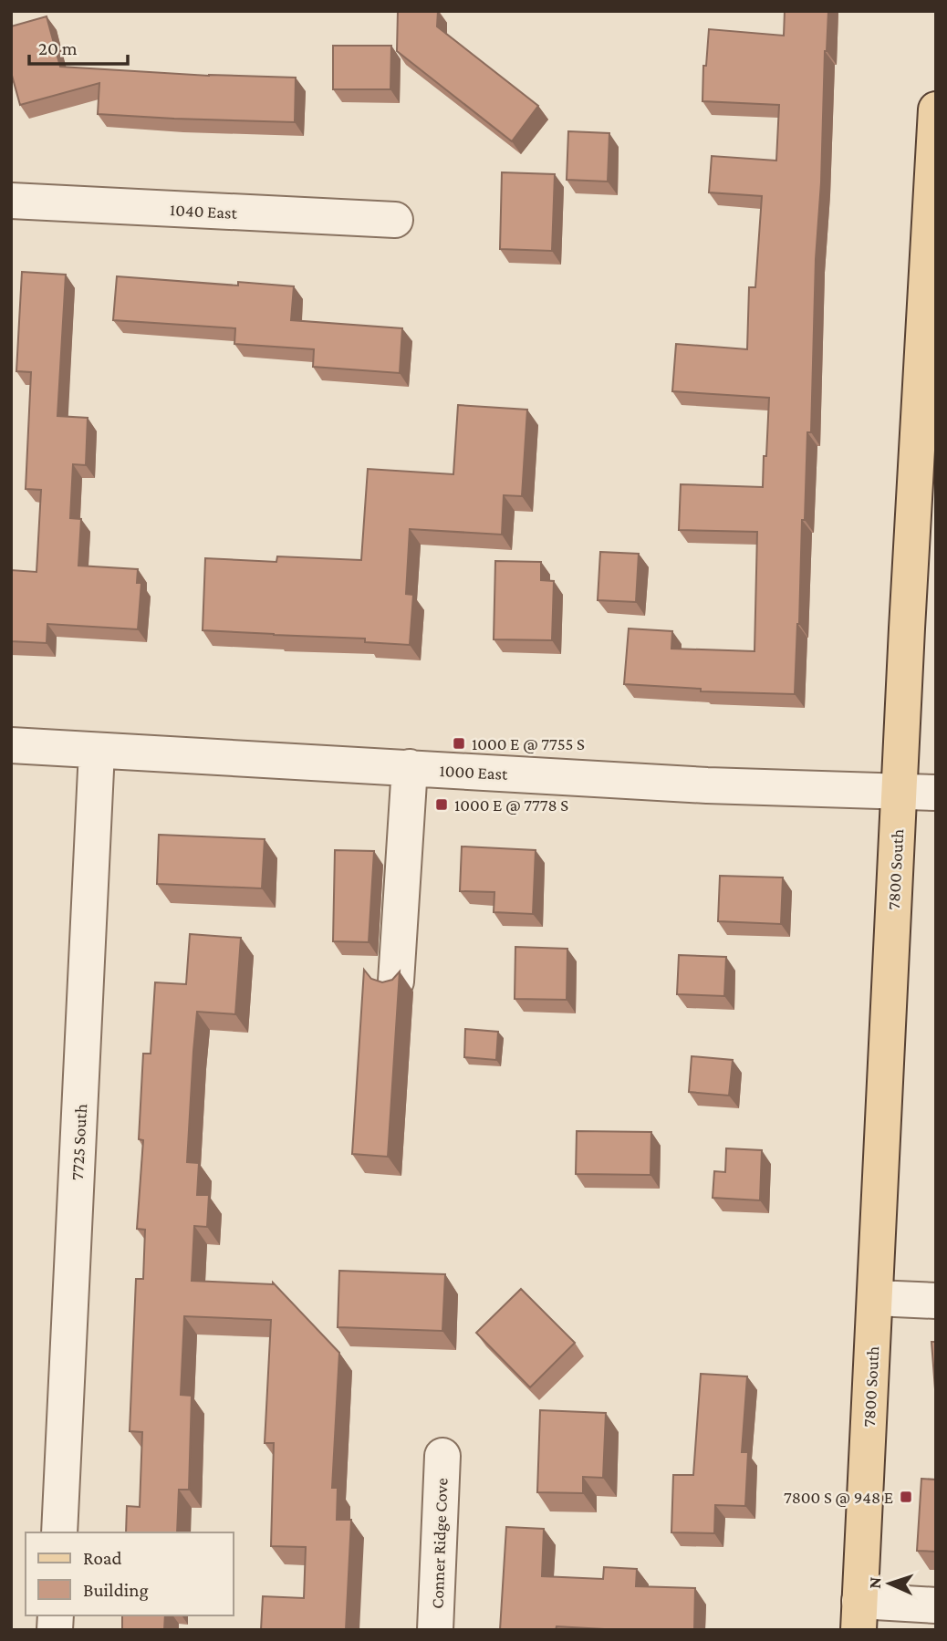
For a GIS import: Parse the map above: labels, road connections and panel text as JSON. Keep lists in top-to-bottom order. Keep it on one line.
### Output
{"streets":{"main road":["7800 South"],"street":["1040 East","1000 East","7725 South","Conner Ridge Cove"]},"crossings":[["1000 East","7800 South"],["1000 East","7725 South"]],"places":{"transit":["1000 E @ 7755 S","1000 E @ 7778 S","7800 S @ 948 E"]},"legend":["Road","Building"],"scale_bar":"20 m","north":"left"}
